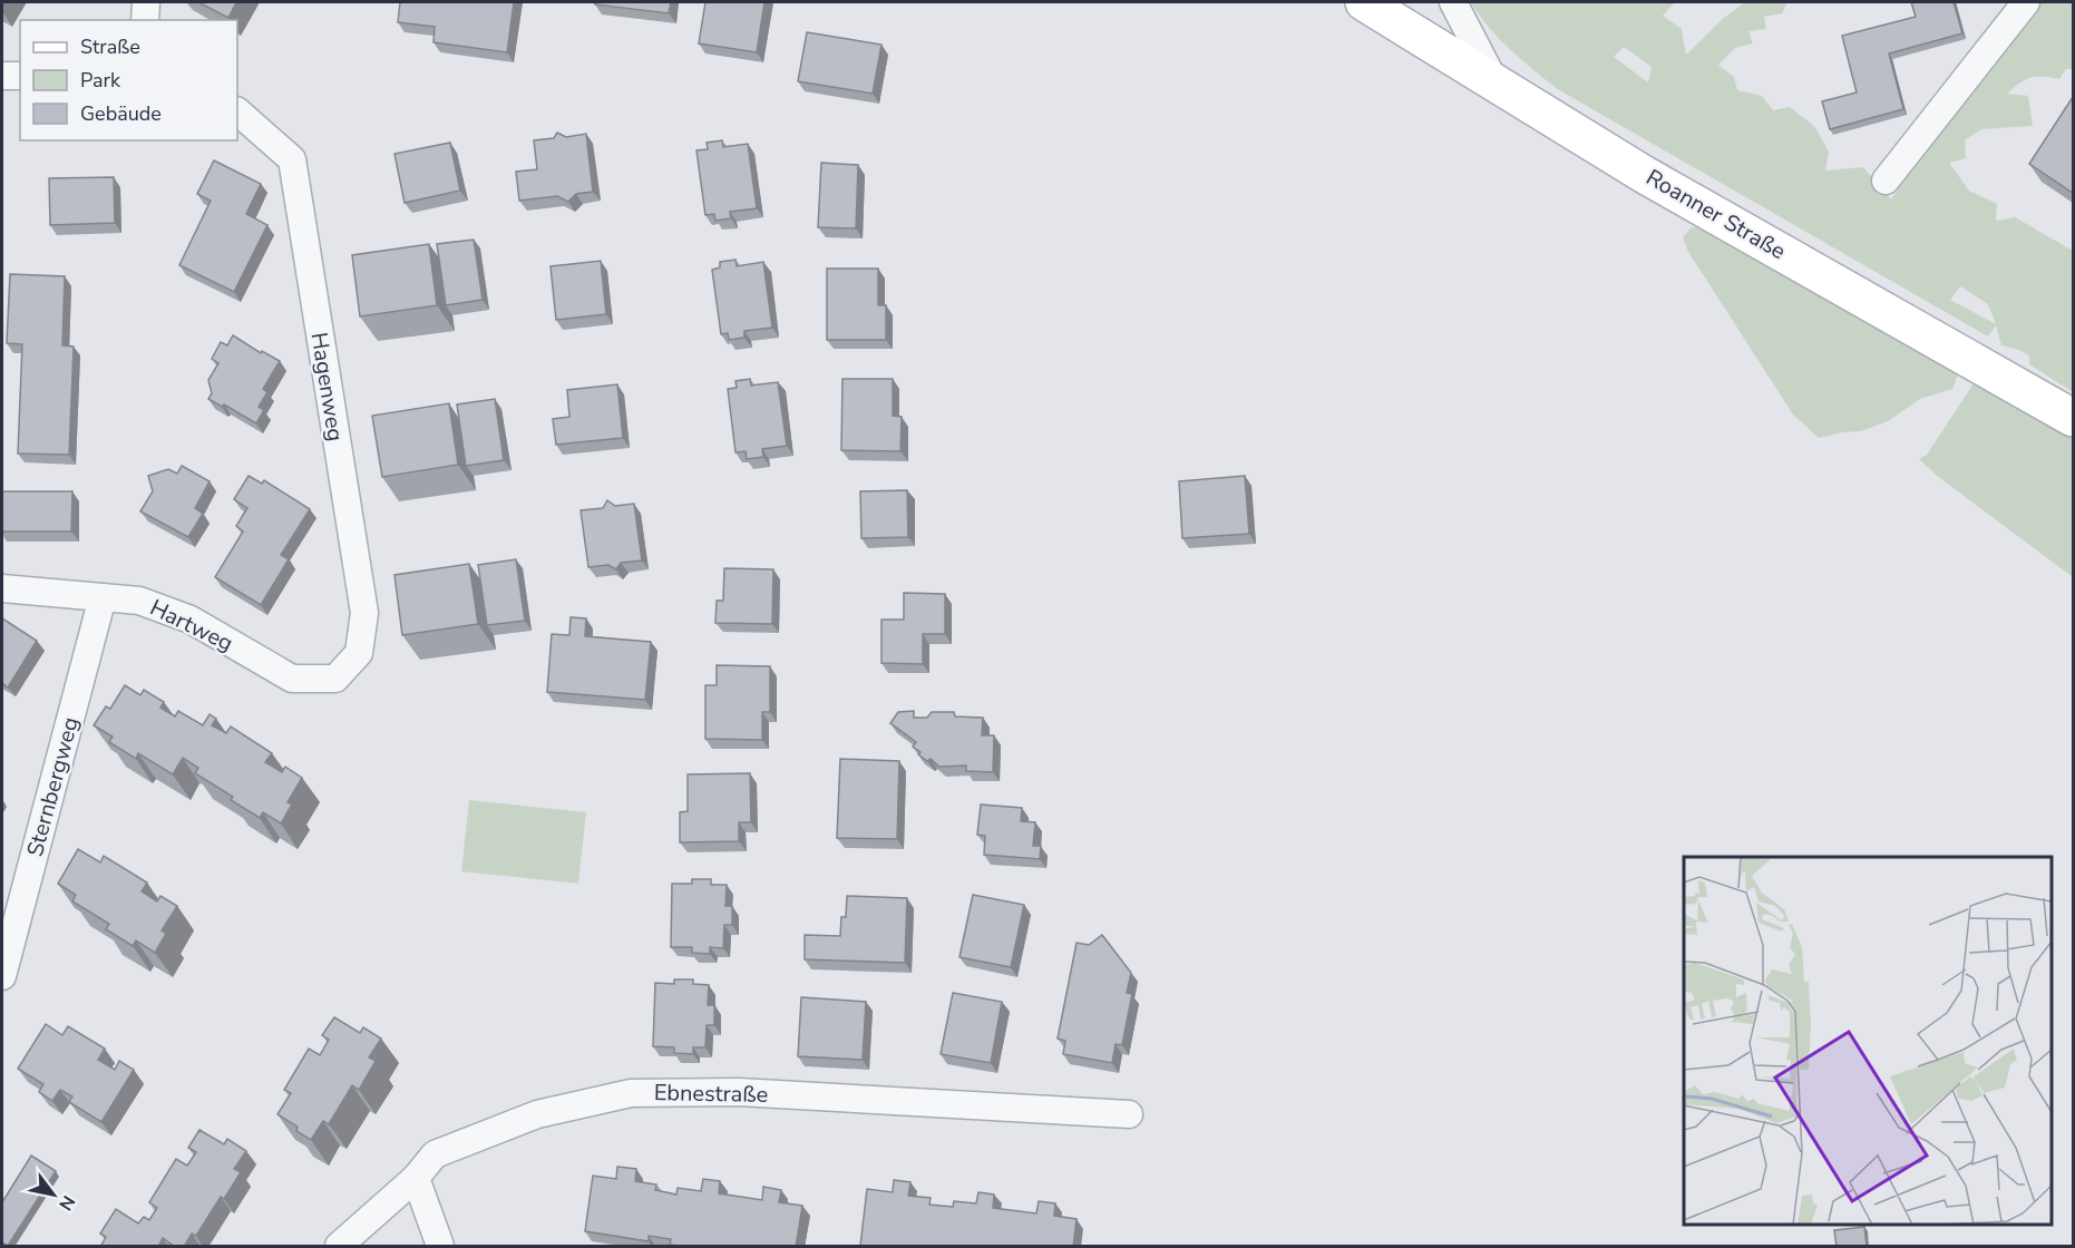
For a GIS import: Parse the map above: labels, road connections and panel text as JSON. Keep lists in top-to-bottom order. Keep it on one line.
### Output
{"streets":{"street":["Roanner Straße","Hagenweg","Hartweg","Sternbergweg","Ebnestraße"]},"crossings":[["Hagenweg","Hartweg"],["Hartweg","Sternbergweg"]],"legend":["Straße","Park","Gebäude"],"north":"bottom right"}
